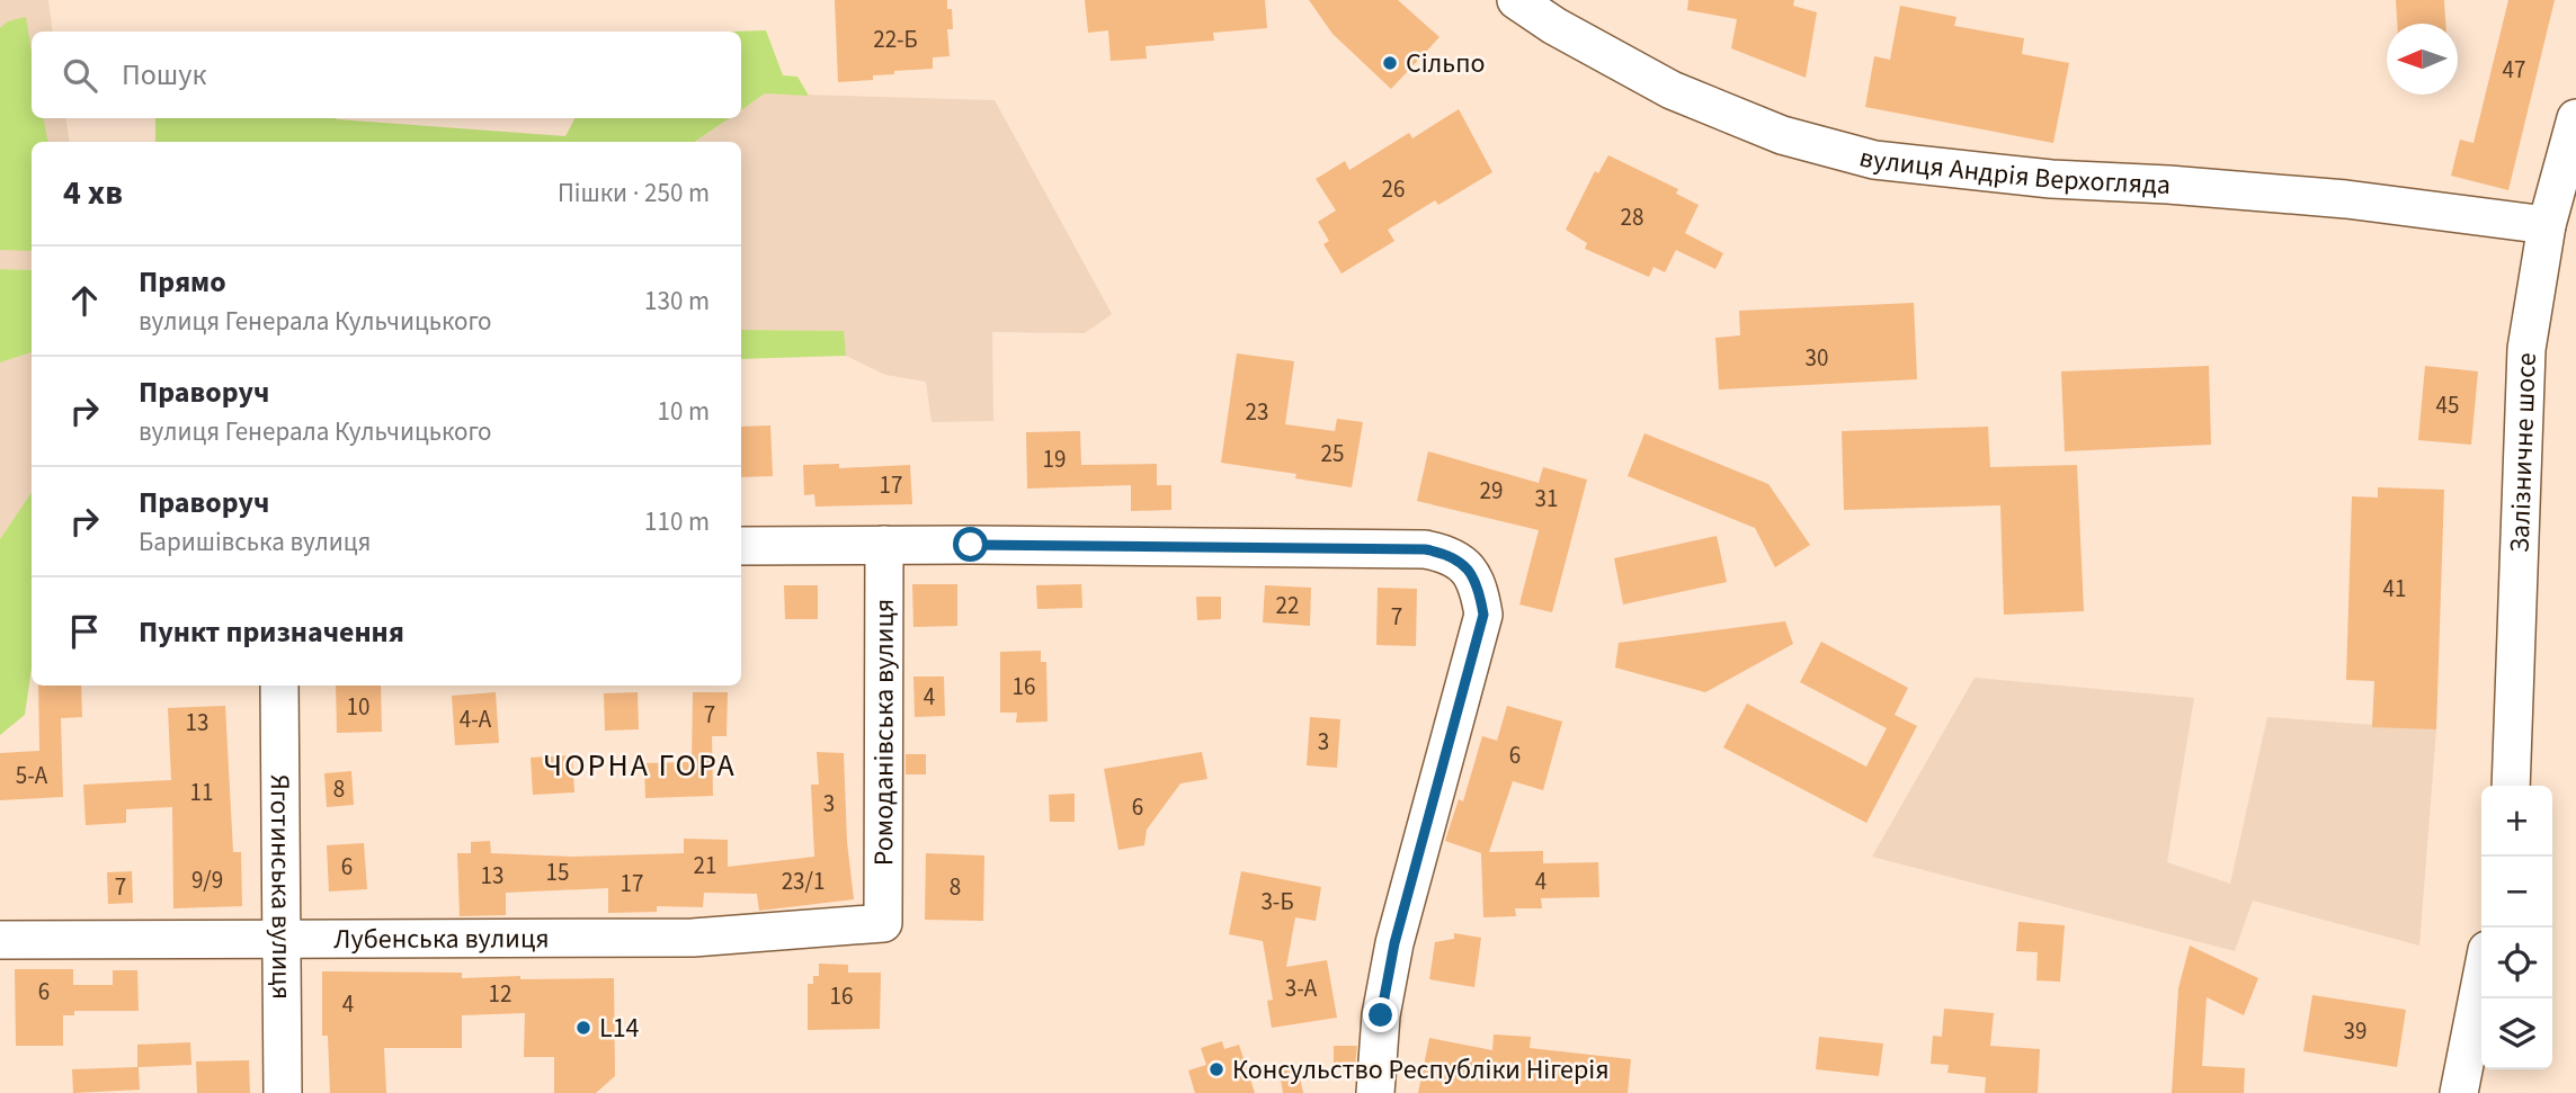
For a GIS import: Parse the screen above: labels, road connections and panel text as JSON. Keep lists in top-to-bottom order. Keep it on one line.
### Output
{"streets":{"street":["вулиця Андрія Верхогляда","Залізничне шосе","Ромоданівська вулиця","Яготинська вулиця","Лубенська вулиця"]},"crossings":[["вулиця Андрія Верхогляда","Залізничне шосе"],["Ромоданівська вулиця","Лубенська вулиця"],["Яготинська вулиця","Лубенська вулиця"]],"districts":["ЧОРНА ГОРА"],"places":["Сільпо","L14","Консульство Республіки Нігерія"],"house_numbers":["22-Б","47","26","28","30","45","23","25","19","17","29","31","41","22","7","16","4","10","7","4-А","13","3","6","5-А","8","11","3","6","21","6","15","13","9/9","23/1","4","17","7","8","3-Б","3-А","6","12","16","4","39"],"north":"left","page":{"search":"Пошук","heading":["4 хв","Пішки · 250 m"],"list":[["Прямо","вулиця Генерала Кульчицького","130 m"],["Праворуч","вулиця Генерала Кульчицького","10 m"],["Праворуч","Баришівська вулиця","110 m"],"Пункт призначення"],"map_buttons":["+","−"]}}
